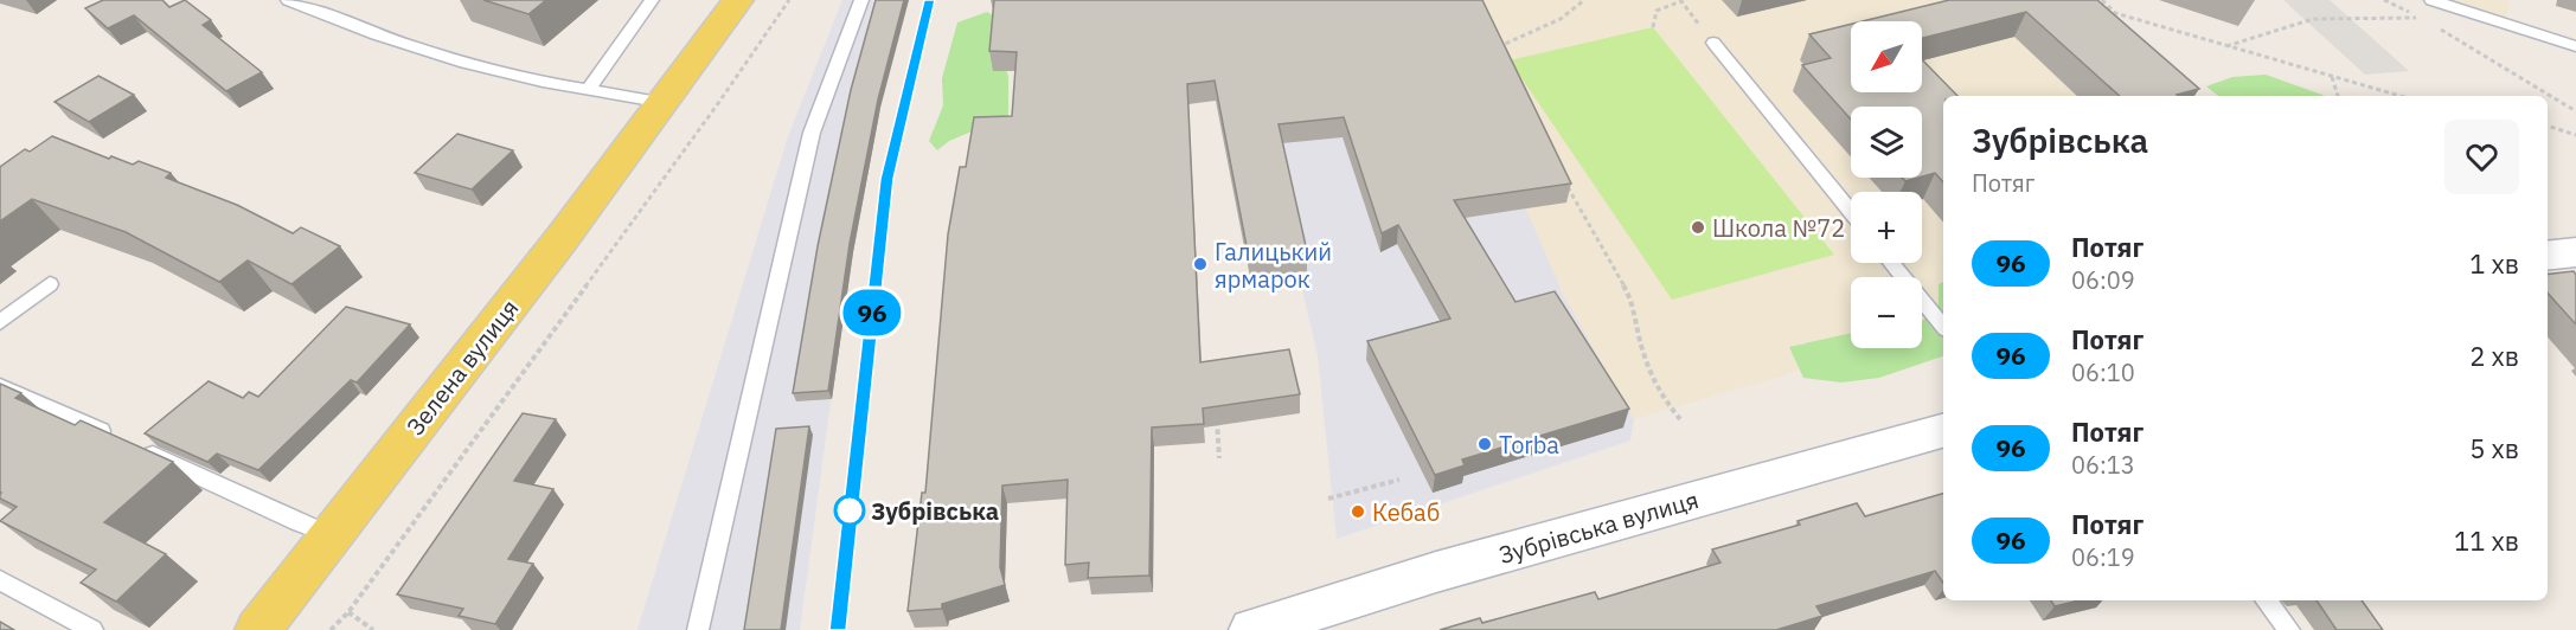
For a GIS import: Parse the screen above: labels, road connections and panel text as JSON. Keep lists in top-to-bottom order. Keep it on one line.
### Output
{"streets":{"main road":["Зелена вулиця"],"street":["Зубрівська вулиця"]},"places":["Школа №72","Галицький ярмарок","Torba","Зубрівська","Кебаб"],"north":"bottom left","page":{"on_map":"96","map_buttons":["+","−"],"heading":["Зубрівська","Потяг"],"list":[{"mark":"96","name":"Потяг","note":"06:09","value":"1 хв"},{"mark":"96","name":"Потяг","note":"06:10","value":"2 хв"},{"mark":"96","name":"Потяг","note":"06:13","value":"5 хв"},{"mark":"96","name":"Потяг","note":"06:19","value":"11 хв"}]}}
